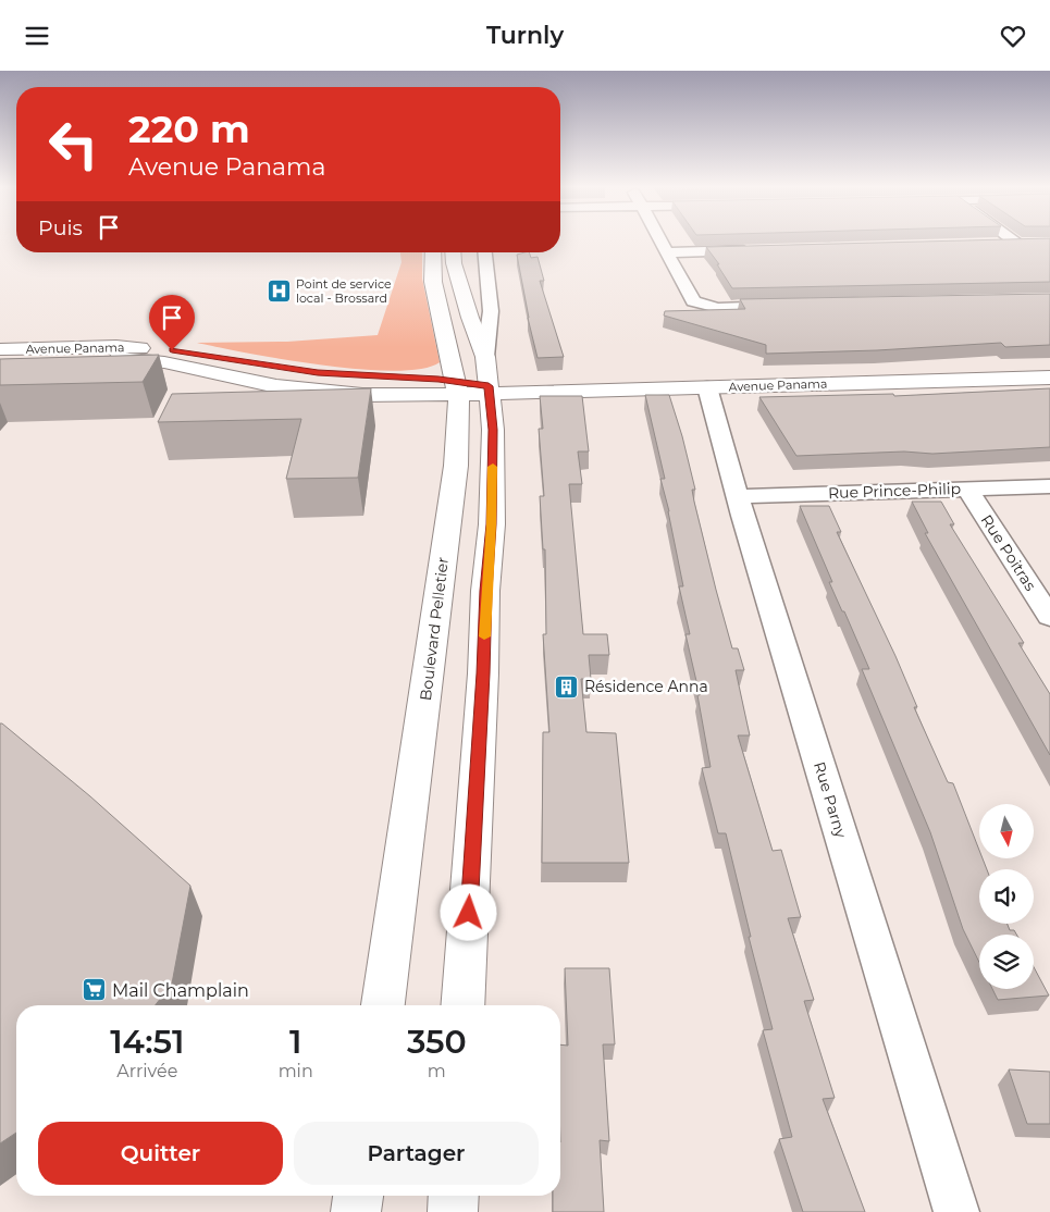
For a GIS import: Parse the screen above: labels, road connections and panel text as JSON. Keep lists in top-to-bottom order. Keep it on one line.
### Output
{"streets":{"street":["Avenue Panama","Rue Prince-Philip","Rue Poitras","Boulevard Pelletier","Rue Parny"]},"crossings":[["Avenue Panama","Boulevard Pelletier"],["Avenue Panama","Rue Parny"],["Rue Prince-Philip","Rue Poitras"],["Rue Prince-Philip","Rue Parny"]],"places":{"hospital":["Point de service local - Brossard"],"building":["Résidence Anna"],"supermarket":["Mail Champlain"]},"north":"bottom","page":{"header":"Turnly","turn":["220 m","Avenue Panama"],"then":"Puis","eta":["14:51","Arrivée","1","min","350","m"],"buttons":["Quitter","Partager"]}}
